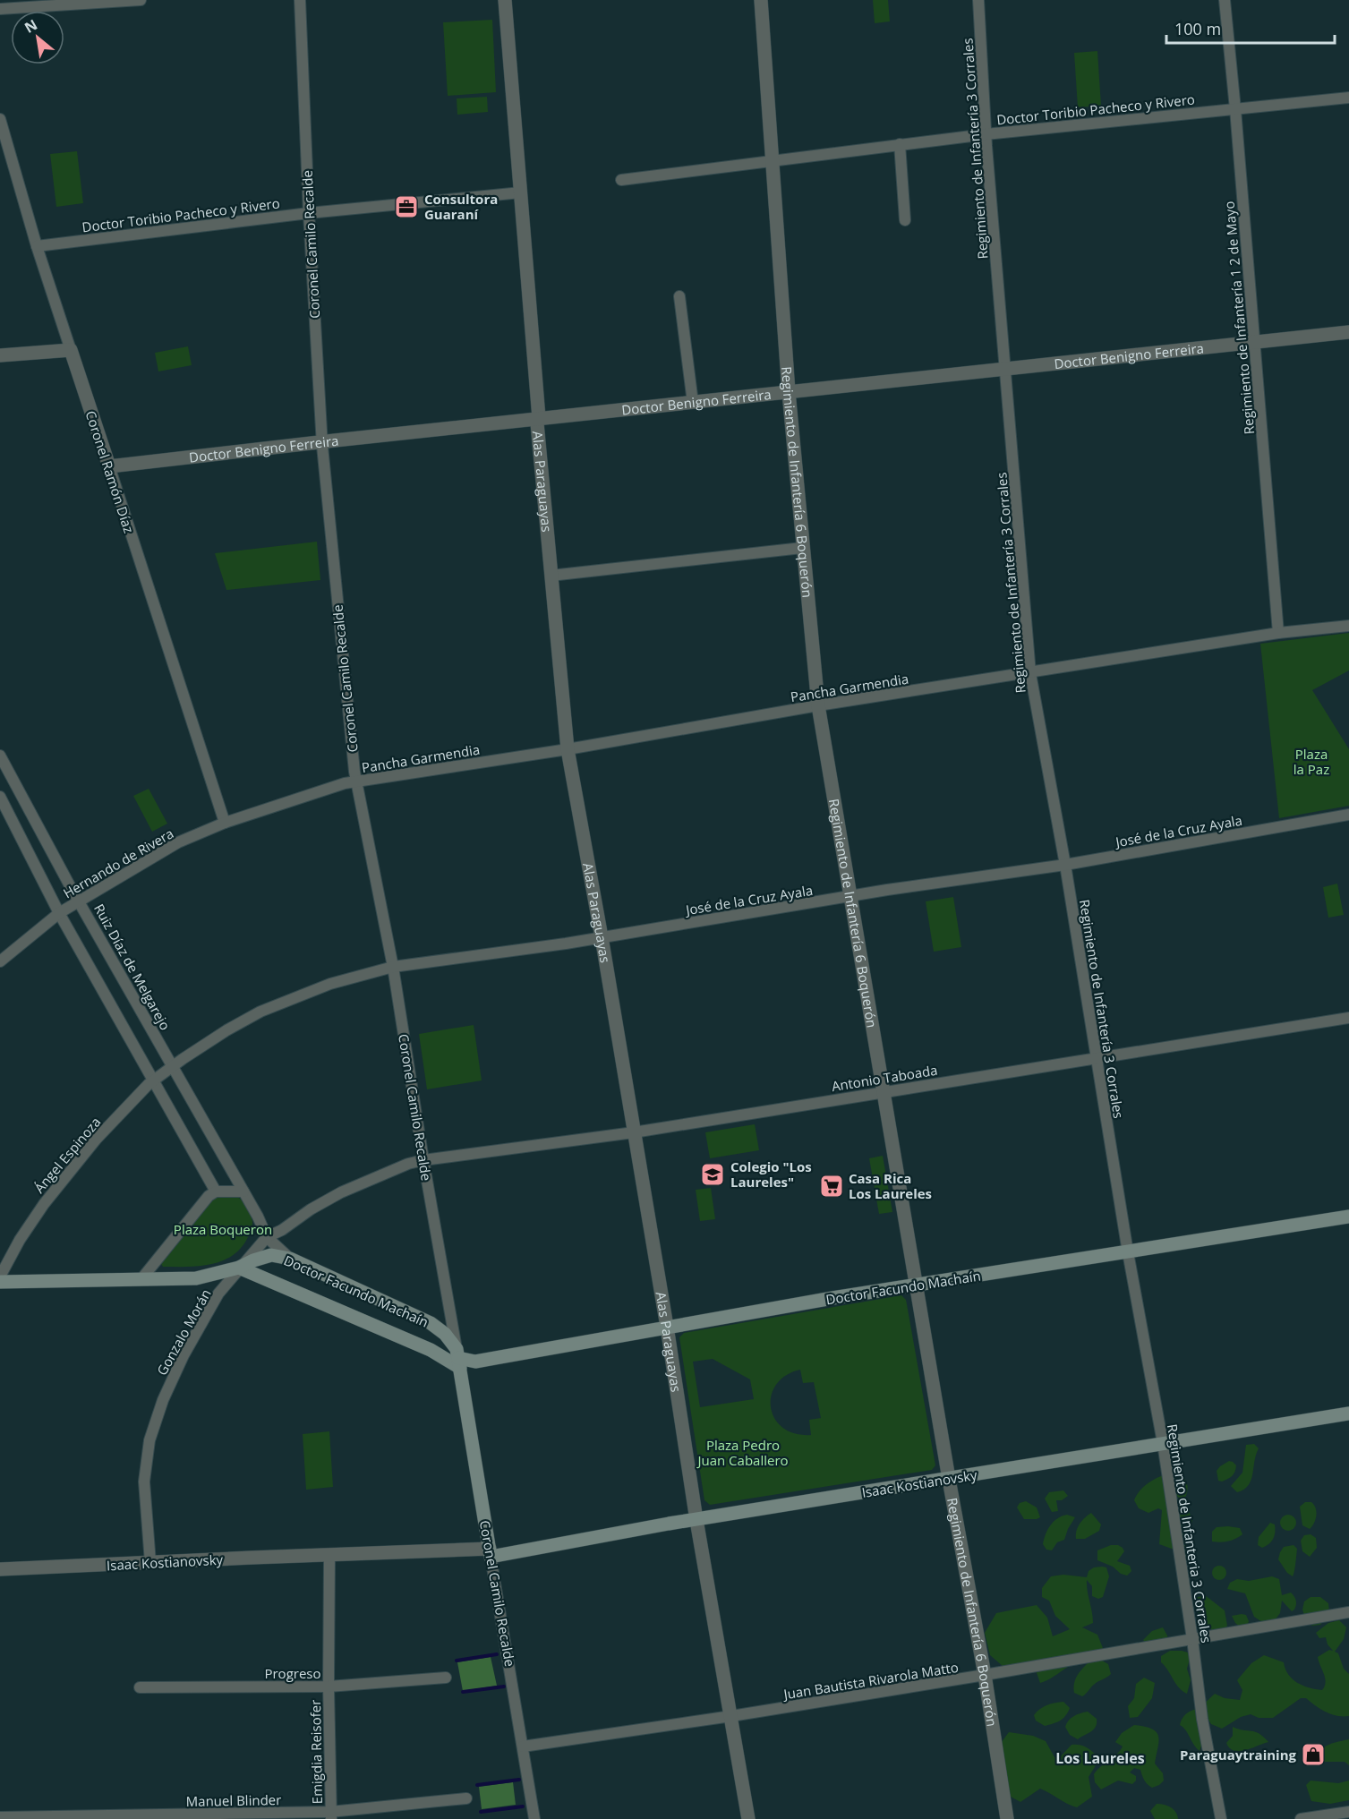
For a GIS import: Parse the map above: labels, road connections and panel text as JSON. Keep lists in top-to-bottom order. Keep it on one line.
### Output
{"streets":{"main road":["Coronel Camilo Recalde","Doctor Facundo Machaín","Isaac Kostianovsky"],"street":["Doctor Toribio Pacheco y Rivero","Regimiento de Infantería 3 Corrales","Regimiento de Infantería 1 2 de Mayo","Doctor Benigno Ferreira","Coronel Ramón Díaz","Alas Paraguayas","Regimiento de Infantería 6 Boquerón","Pancha Garmendia","José de la Cruz Ayala","Hernando de Rivera","Ruiz Díaz de Melgarejo","Antonio Taboada","Ángel Espinoza","Gonzalo Morán","Regimiento de Infanteria 3 Corrales","Progreso","Juan Bautista Rivarola Matto","Emigdia Reisofer","Manuel Blinder"]},"crossings":[["Doctor Toribio Pacheco y Rivero","Regimiento de Infantería 3 Corrales"],["Doctor Toribio Pacheco y Rivero","Coronel Camilo Recalde"],["Doctor Toribio Pacheco y Rivero","Regimiento de Infantería 1 2 de Mayo"],["Doctor Toribio Pacheco y Rivero","Coronel Ramón Díaz"],["Doctor Toribio Pacheco y Rivero","Alas Paraguayas"],["Doctor Toribio Pacheco y Rivero","Regimiento de Infantería 6 Boquerón"],["Regimiento de Infantería 3 Corrales","Doctor Benigno Ferreira"],["Regimiento de Infantería 3 Corrales","Pancha Garmendia"],["Regimiento de Infantería 3 Corrales","José de la Cruz Ayala"],["Regimiento de Infantería 3 Corrales","Antonio Taboada"],["Regimiento de Infantería 3 Corrales","Doctor Facundo Machaín"],["Regimiento de Infantería 3 Corrales","Regimiento de Infanteria 3 Corrales"],["Coronel Camilo Recalde","Doctor Benigno Ferreira"],["Coronel Camilo Recalde","Pancha Garmendia"],["Coronel Camilo Recalde","José de la Cruz Ayala"],["Coronel Camilo Recalde","Hernando de Rivera"],["Coronel Camilo Recalde","Antonio Taboada"],["Coronel Camilo Recalde","Doctor Facundo Machaín"],["Coronel Camilo Recalde","Gonzalo Morán"],["Coronel Camilo Recalde","Isaac Kostianovsky"],["Coronel Camilo Recalde","Juan Bautista Rivarola Matto"],["Regimiento de Infantería 1 2 de Mayo","Doctor Benigno Ferreira"],["Regimiento de Infantería 1 2 de Mayo","Pancha Garmendia"],["Doctor Benigno Ferreira","Coronel Ramón Díaz"],["Doctor Benigno Ferreira","Alas Paraguayas"],["Doctor Benigno Ferreira","Regimiento de Infantería 6 Boquerón"],["Coronel Ramón Díaz","Hernando de Rivera"],["Alas Paraguayas","Pancha Garmendia"],["Alas Paraguayas","José de la Cruz Ayala"],["Alas Paraguayas","Antonio Taboada"],["Alas Paraguayas","Doctor Facundo Machaín"],["Alas Paraguayas","Isaac Kostianovsky"],["Alas Paraguayas","Juan Bautista Rivarola Matto"],["Regimiento de Infantería 6 Boquerón","Pancha Garmendia"],["Regimiento de Infantería 6 Boquerón","José de la Cruz Ayala"],["Regimiento de Infantería 6 Boquerón","Antonio Taboada"],["Regimiento de Infantería 6 Boquerón","Doctor Facundo Machaín"],["Regimiento de Infantería 6 Boquerón","Isaac Kostianovsky"],["Regimiento de Infantería 6 Boquerón","Juan Bautista Rivarola Matto"],["Pancha Garmendia","Hernando de Rivera"],["José de la Cruz Ayala","Ruiz Díaz de Melgarejo"],["José de la Cruz Ayala","Ángel Espinoza"],["Hernando de Rivera","Ruiz Díaz de Melgarejo"],["Ruiz Díaz de Melgarejo","Ángel Espinoza"],["Ruiz Díaz de Melgarejo","Doctor Facundo Machaín"],["Ruiz Díaz de Melgarejo","Gonzalo Morán"],["Antonio Taboada","Gonzalo Morán"],["Doctor Facundo Machaín","Gonzalo Morán"],["Doctor Facundo Machaín","Regimiento de Infanteria 3 Corrales"],["Gonzalo Morán","Isaac Kostianovsky"],["Isaac Kostianovsky","Regimiento de Infanteria 3 Corrales"],["Isaac Kostianovsky","Emigdia Reisofer"],["Regimiento de Infanteria 3 Corrales","Juan Bautista Rivarola Matto"],["Progreso","Emigdia Reisofer"],["Emigdia Reisofer","Manuel Blinder"]],"districts":["Los Laureles"],"parks":["Plaza la Paz","Plaza Boqueron","Plaza Pedro Juan Caballero"],"places":{"office":["Consultora Guaraní"],"school or university":["Colegio \"Los Laureles\""],"supermarket":["Casa Rica Los Laureles"],"shop":["Paraguaytraining"]},"scale_bar":"100 m","north":"top left"}
